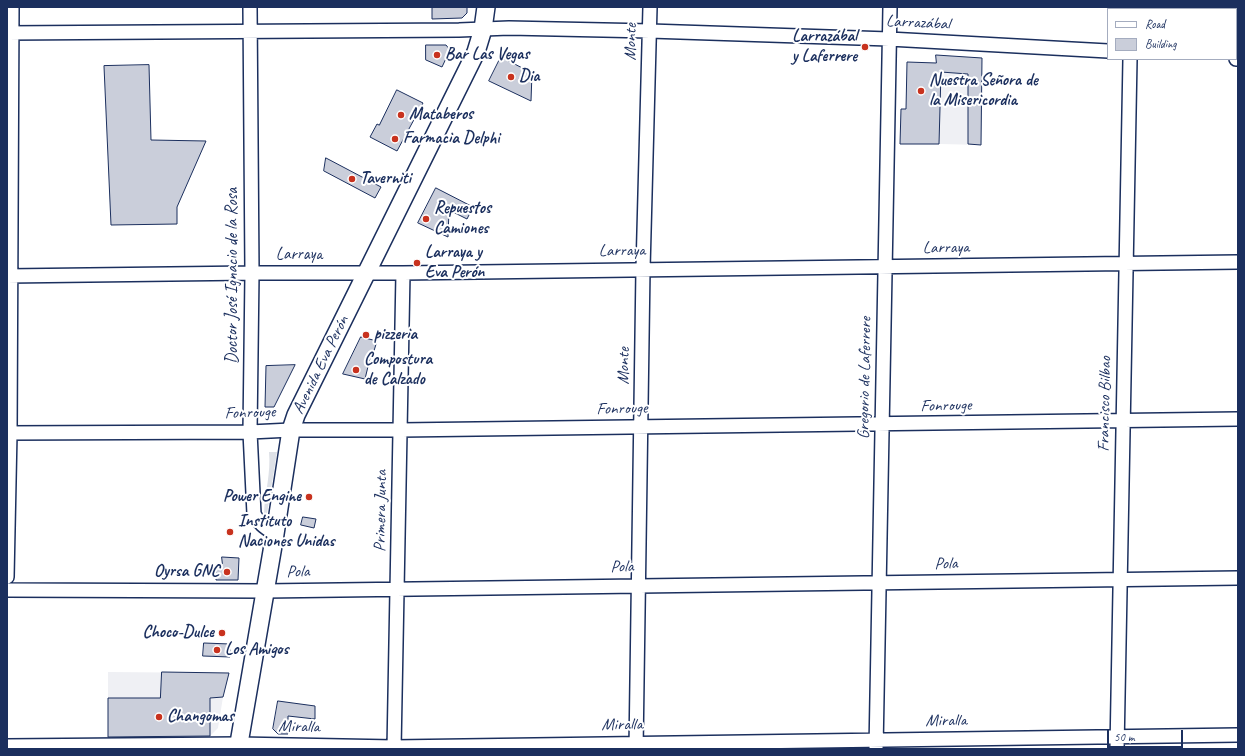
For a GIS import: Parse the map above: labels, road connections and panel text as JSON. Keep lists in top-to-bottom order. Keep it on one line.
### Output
{"streets":{"main road":["Avenida Eva Perón"],"street":["Larrazábal","Monte","Larraya","Doctor José Ignacio de la Rosa","Gregorio de Laferrere","Francisco Bilbao","Fonrouge","Primera Junta","Pola","Miralla"]},"crossings":[["Larrazábal","Monte"],["Larrazábal","Doctor José Ignacio de la Rosa"],["Larrazábal","Avenida Eva Perón"],["Larrazábal","Gregorio de Laferrere"],["Monte","Larraya"],["Monte","Fonrouge"],["Monte","Pola"],["Monte","Miralla"],["Larraya","Doctor José Ignacio de la Rosa"],["Larraya","Avenida Eva Perón"],["Larraya","Gregorio de Laferrere"],["Larraya","Francisco Bilbao"],["Larraya","Primera Junta"],["Doctor José Ignacio de la Rosa","Avenida Eva Perón"],["Doctor José Ignacio de la Rosa","Fonrouge"],["Avenida Eva Perón","Fonrouge"],["Avenida Eva Perón","Pola"],["Avenida Eva Perón","Miralla"],["Gregorio de Laferrere","Fonrouge"],["Gregorio de Laferrere","Pola"],["Gregorio de Laferrere","Miralla"],["Francisco Bilbao","Fonrouge"],["Francisco Bilbao","Pola"],["Francisco Bilbao","Miralla"],["Fonrouge","Primera Junta"],["Primera Junta","Pola"],["Primera Junta","Miralla"]],"places":["Larrazábal y Laferrere","Bar Las Vegas","Dia","Nuestra Señora de la Misericordia","Mataberos","Farmacia Delphi","Taverniti","Repuestos Camiones","Larraya y Eva Perón","pizzeria","Compostura de Calzado","Power Engine","Instituto Naciones Unidas","Oyrsa GNC","Choco-Dulce","Los Amigos","Changomas"],"legend":["Road","Building"],"scale_bar":"50 m"}
